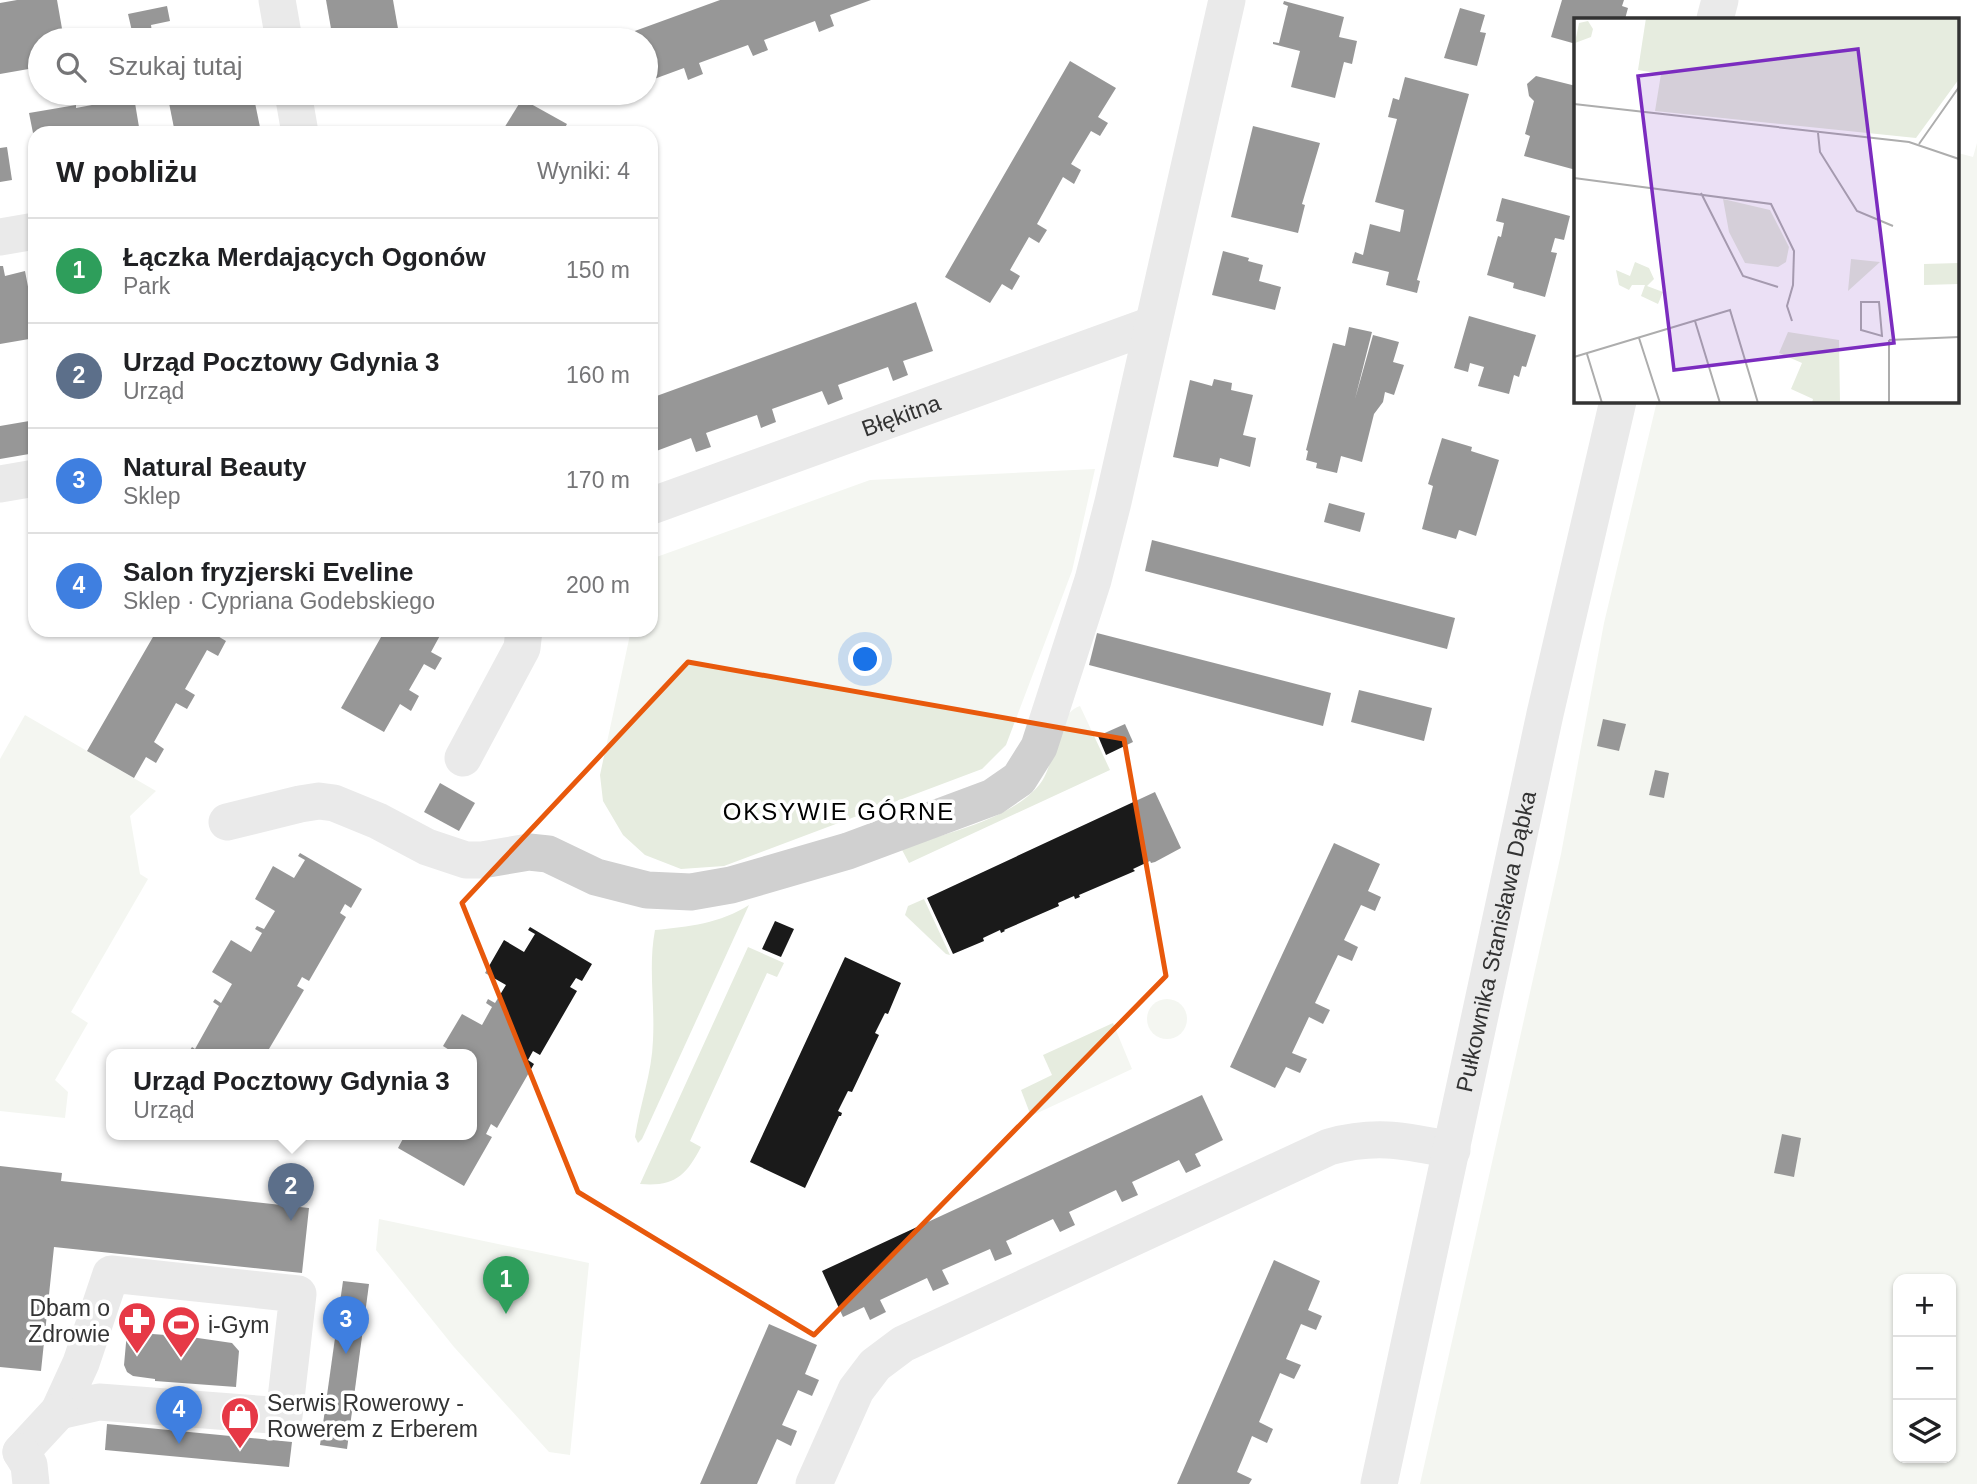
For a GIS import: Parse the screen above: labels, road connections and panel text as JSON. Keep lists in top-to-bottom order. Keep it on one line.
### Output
{"streets":{"street":["Błękitna","Pułkownika Stanisława Dąbka"]},"districts":["OKSYWIE GÓRNE"],"places":{"pharmacy":["Dbam o Zdrowie"],"sports":["i-Gym"],"shop":["Serwis Rowerowy - Rowerem z Erberem"]},"page":{"search":"Szukaj tutaj","heading":["W pobliżu","Wyniki: 4"],"list":[{"mark":"1","name":"Łączka Merdających Ogonów","note":"Park","value":"150 m"},{"mark":"2","name":"Urząd Pocztowy Gdynia 3","note":"Urząd","value":"160 m"},{"mark":"3","name":"Natural Beauty","note":"Sklep","value":"170 m"},{"mark":"4","name":"Salon fryzjerski Eveline","note":"Sklep · Cypriana Godebskiego","value":"200 m"}],"popup":["Urząd Pocztowy Gdynia 3","Urząd"],"pins":["2","1","3","4"],"map_buttons":["+","−"]}}
